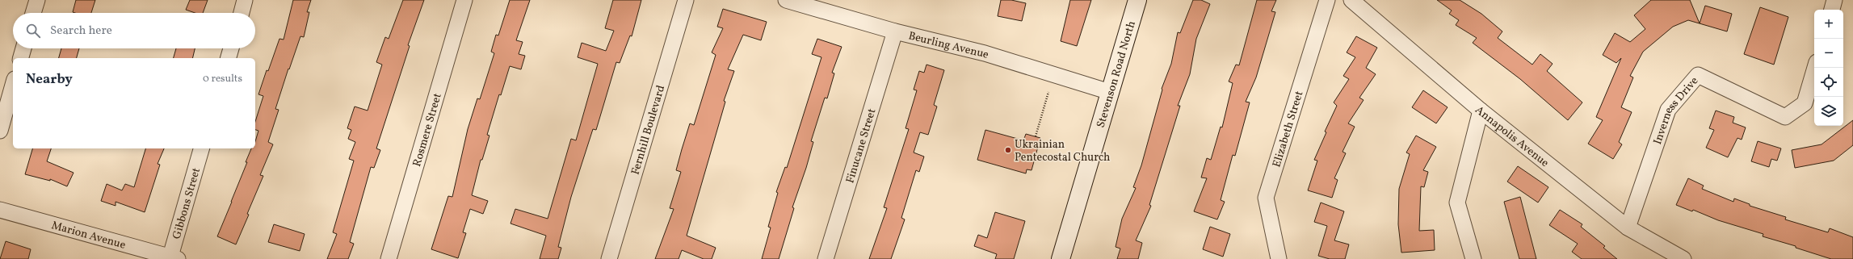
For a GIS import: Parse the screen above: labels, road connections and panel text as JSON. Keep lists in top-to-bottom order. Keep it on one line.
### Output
{"streets":{"main road":["Stevenson Road North"],"street":["Beurling Avenue","Inverness Drive","Fernhill Boulevard","Elizabeth Street","Rosmere Street","Annapolis Avenue","Finucane Street","Gibbons Street","Marion Avenue"]},"crossings":[["Beurling Avenue","Stevenson Road North"],["Beurling Avenue","Finucane Street"],["Inverness Drive","Annapolis Avenue"],["Gibbons Street","Marion Avenue"]],"places":["Ukrainian Pentecostal Church"],"page":{"map_buttons":["+","−"],"search":"Search here","heading":["Nearby","0 results"]}}
